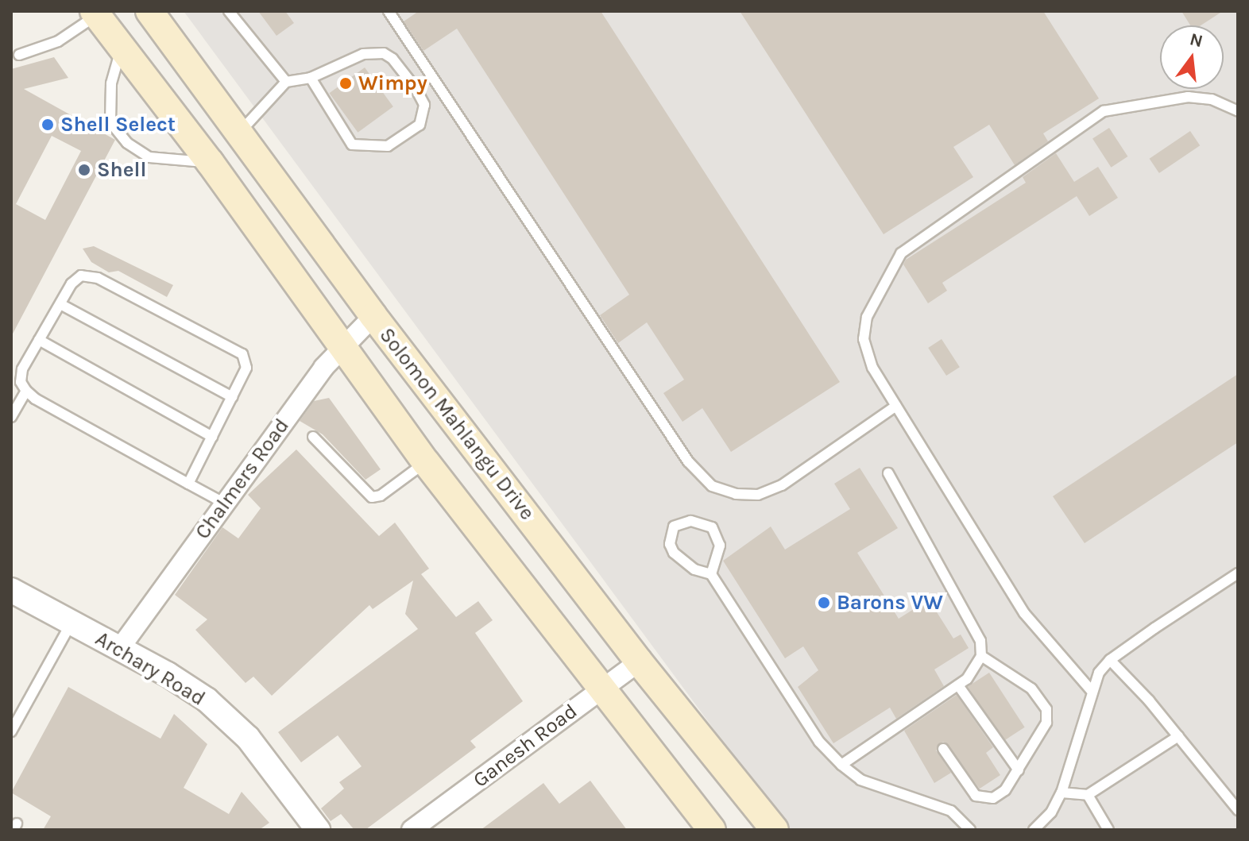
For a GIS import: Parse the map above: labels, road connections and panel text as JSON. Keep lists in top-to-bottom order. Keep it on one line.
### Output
{"streets":{"main road":["Solomon Mahlangu Drive"],"street":["Chalmers Road","Archary Road","Ganesh Road"]},"crossings":[["Solomon Mahlangu Drive","Chalmers Road"],["Solomon Mahlangu Drive","Ganesh Road"],["Chalmers Road","Archary Road"]],"places":["Wimpy","Shell Select","Shell","Barons VW"],"north":"top"}
